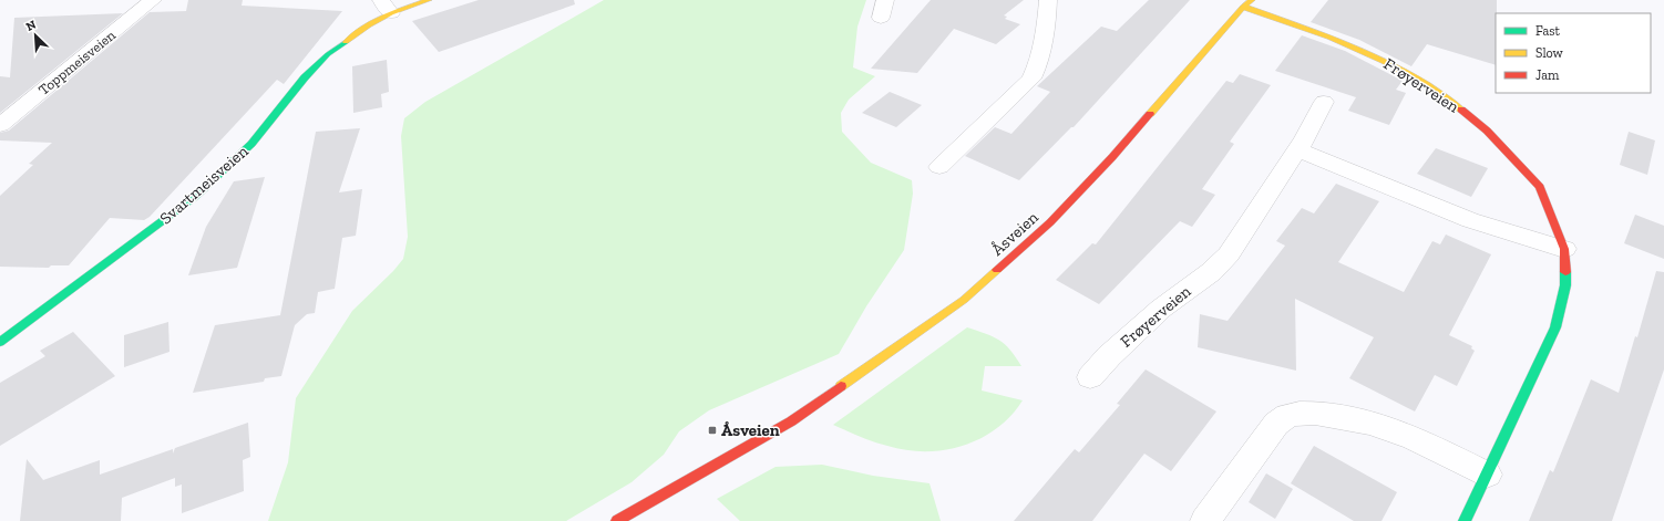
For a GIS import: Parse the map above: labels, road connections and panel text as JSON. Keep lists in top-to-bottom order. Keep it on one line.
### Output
{"streets":{"street":["Toppmeisveien","Frøyerveien","Svartmeisveien","Åsveien"]},"crossings":[["Frøyerveien","Åsveien"]],"places":{"transit":["Åsveien"]},"legend":["Fast","Slow","Jam"],"north":"top left"}
